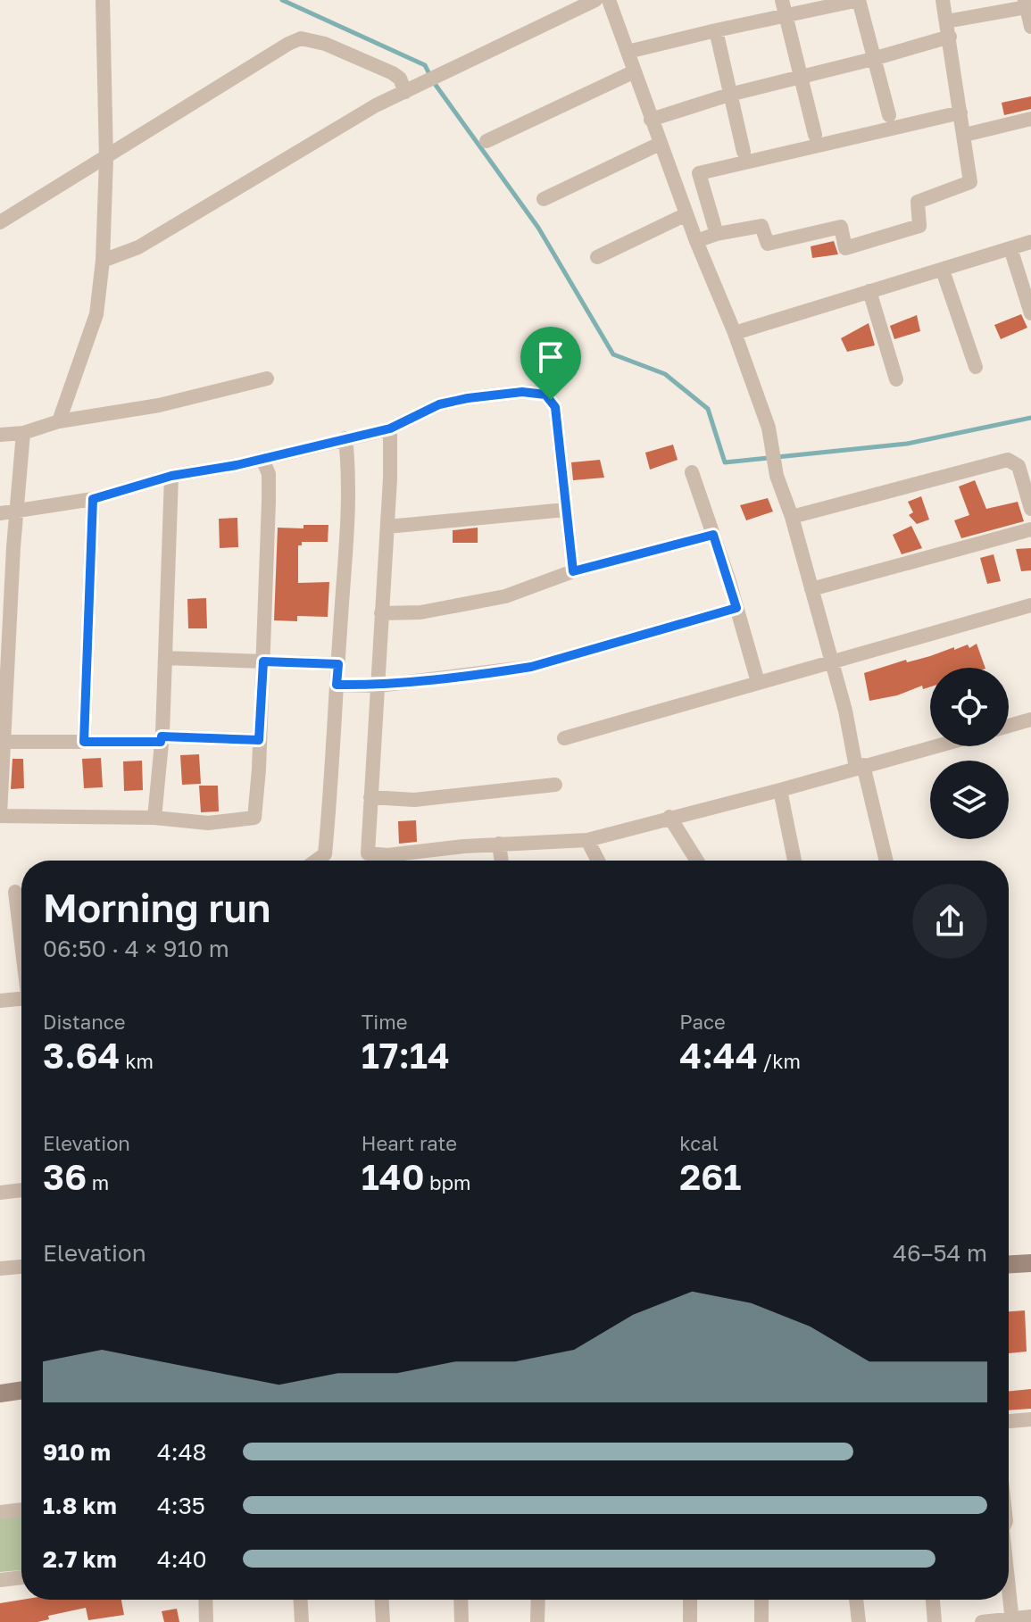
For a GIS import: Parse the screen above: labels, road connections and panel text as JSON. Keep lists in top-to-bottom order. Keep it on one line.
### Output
{"page":{"heading":["Morning run","06:50 · 4 × 910 m"],"stats":[["Distance","3.64 km"],["Time","17:14"],["Pace","4:44 /km"],["Elevation","36 m"],["Heart rate","140 bpm"],["kcal","261"]],"chart":["Elevation","46–54 m"],"list":[{"name":"910 m","note":"4:48"},{"name":"1.8 km","note":"4:35"},{"name":"2.7 km","note":"4:40"}]}}
